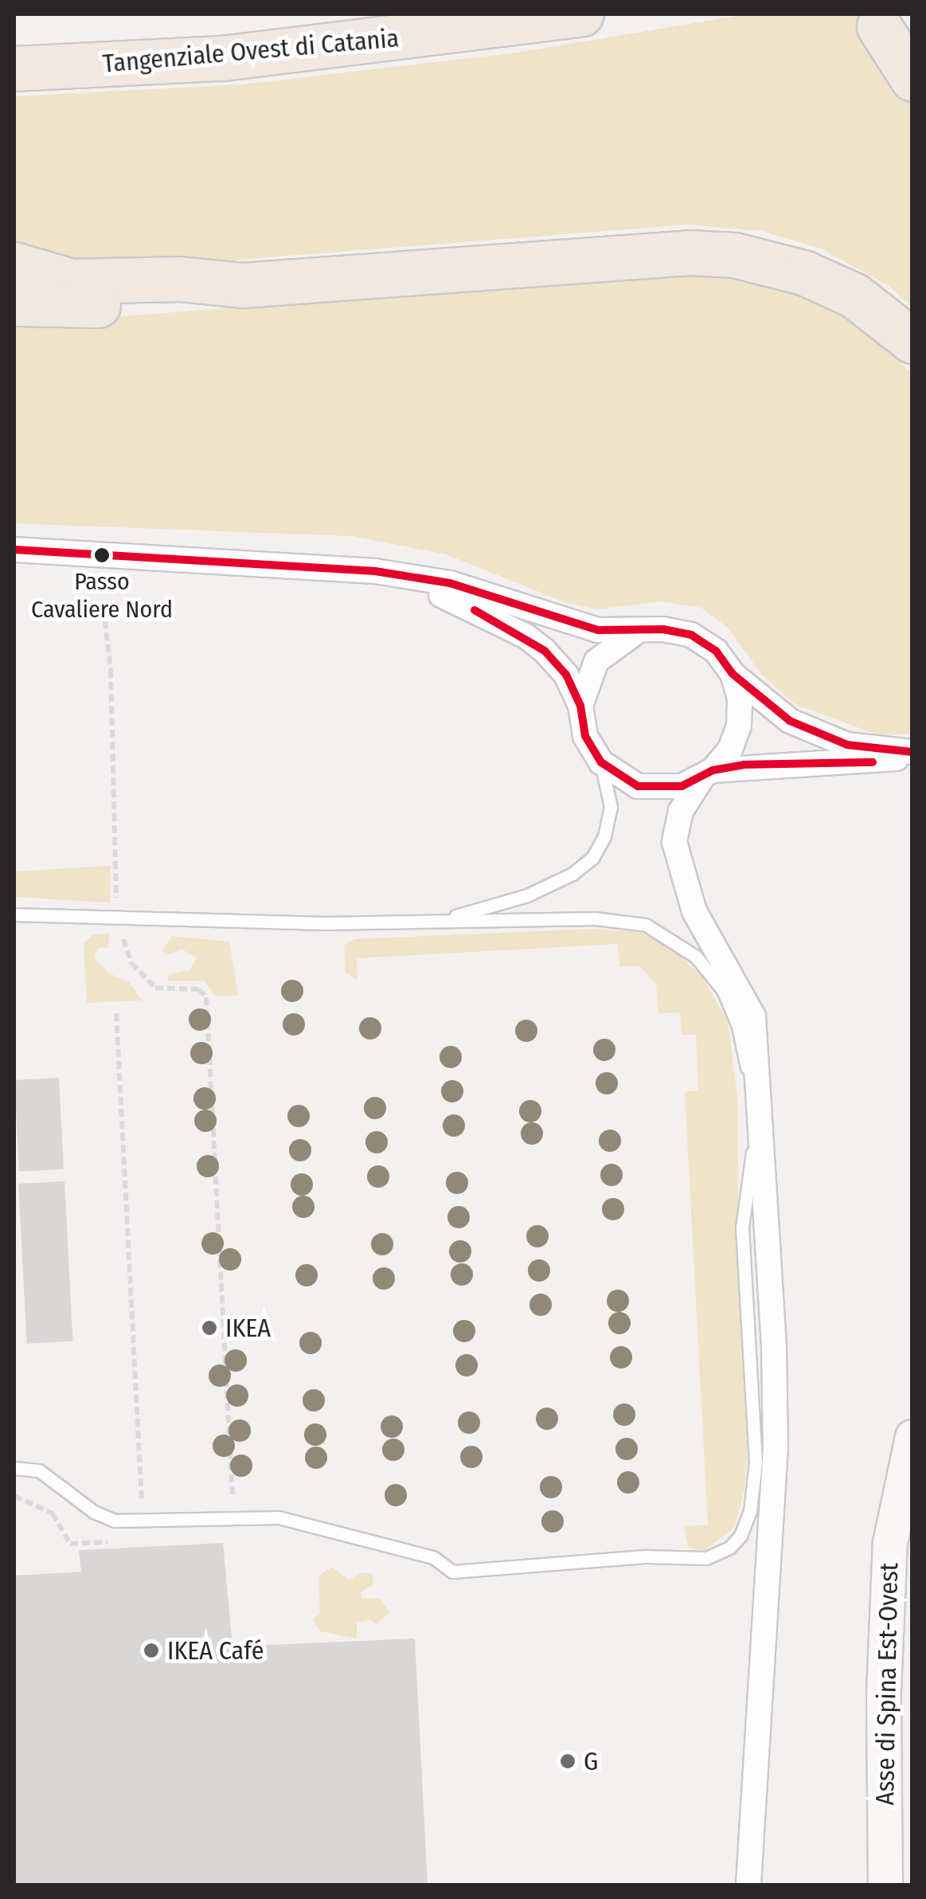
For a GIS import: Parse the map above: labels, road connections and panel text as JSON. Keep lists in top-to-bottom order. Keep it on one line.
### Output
{"streets":{"highway":["Tangenziale Ovest di Catania"],"main road":["Asse di Spina Est-Ovest"]},"places":["Passo Cavaliere Nord","IKEA","IKEA Café","G"]}
